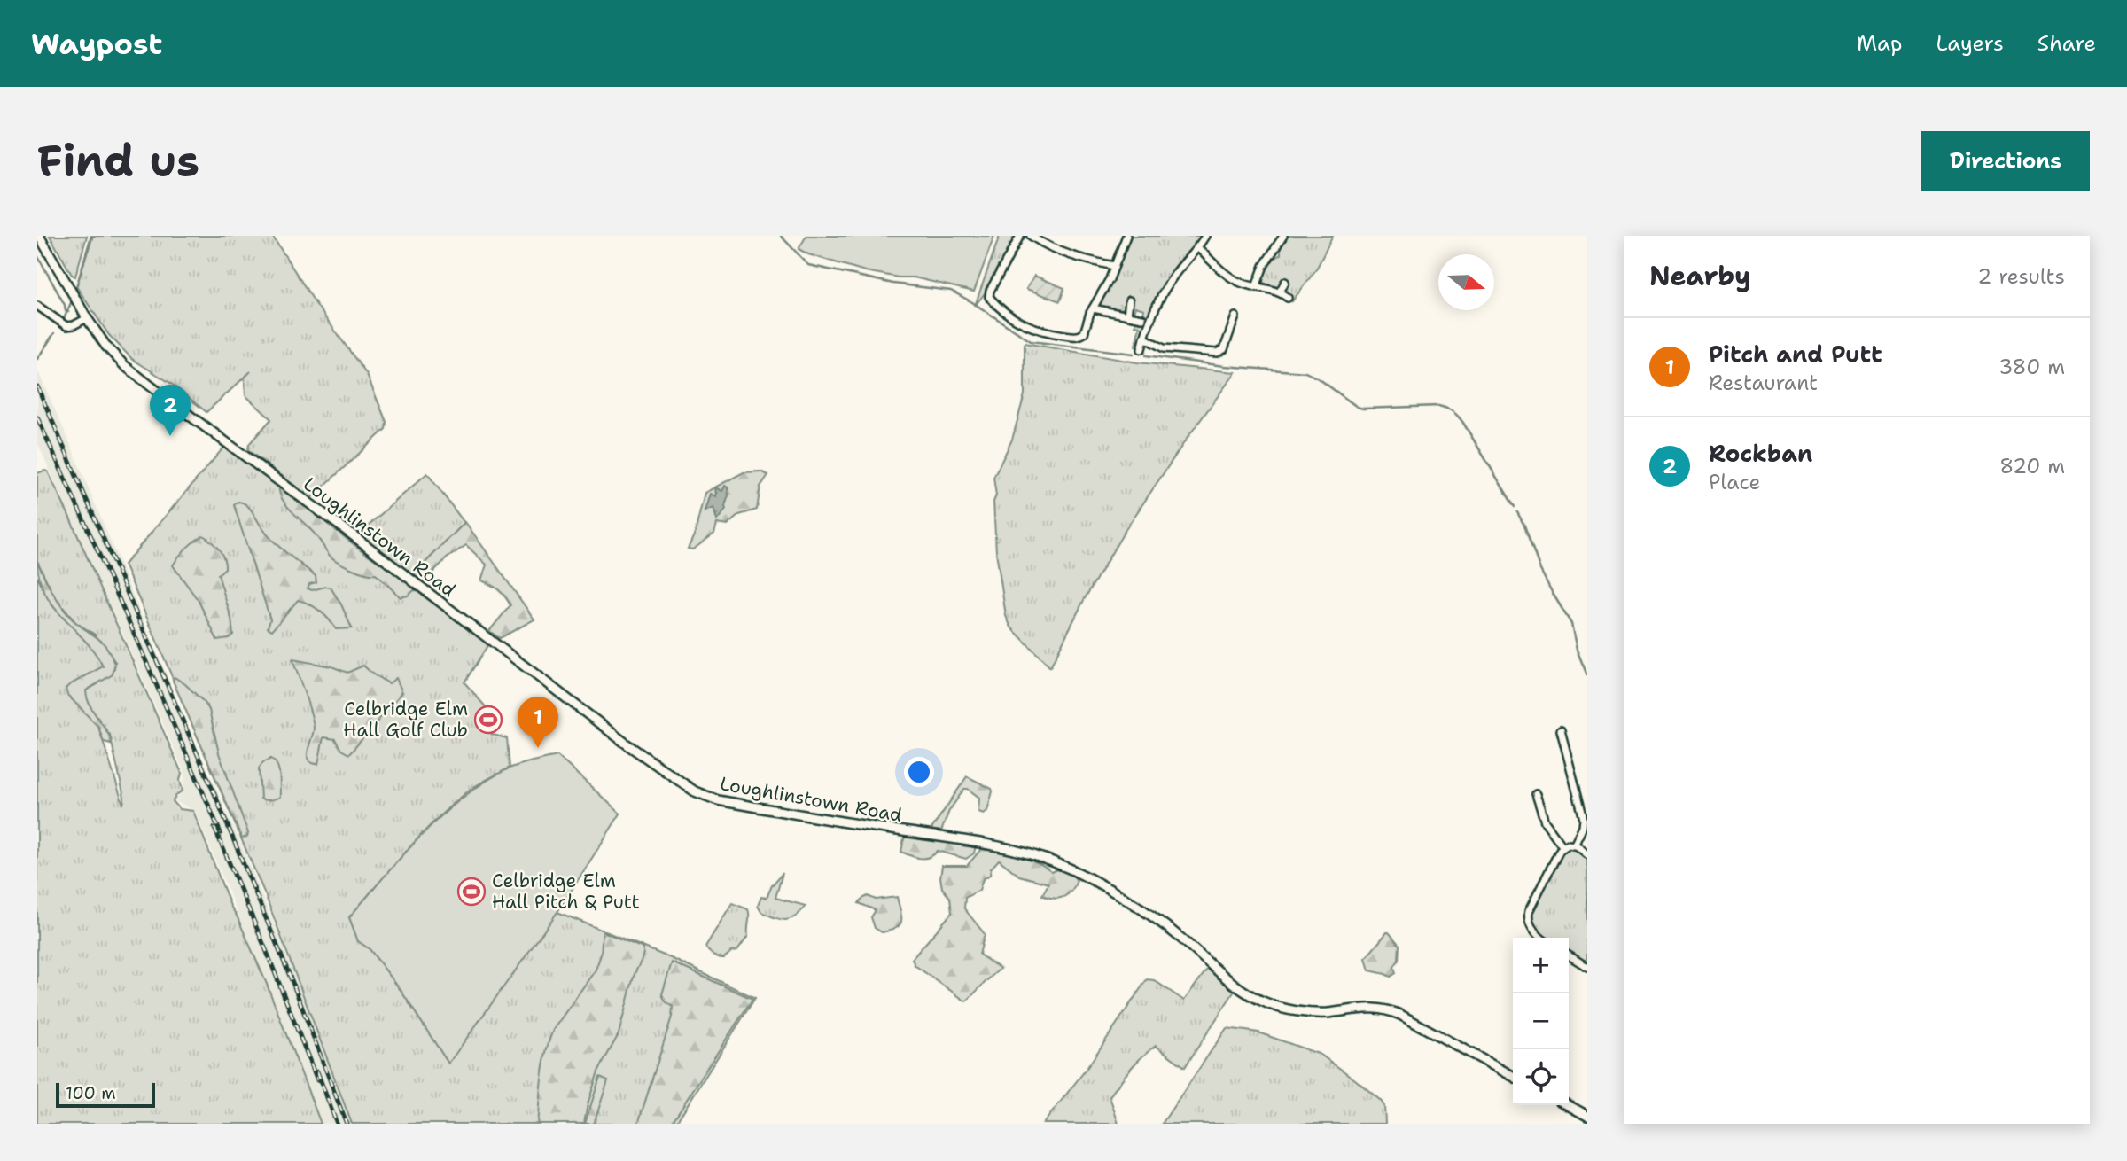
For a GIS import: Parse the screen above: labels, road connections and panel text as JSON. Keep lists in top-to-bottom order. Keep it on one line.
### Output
{"streets":{"street":["Loughlinstown Road"]},"places":{"sports":["Celbridge Elm Hall Golf Club","Celbridge Elm Hall Pitch & Putt"]},"scale_bar":"100 m","north":"right","page":{"header":"Waypost","nav":["Map","Layers","Share"],"buttons":"Directions","title":"Find us","heading":["Nearby","2 results"],"list":[{"mark":"1","name":"Pitch and Putt","note":"Restaurant","value":"380 m"},{"mark":"2","name":"Rockban","note":"Place","value":"820 m"}],"pins":["2","1"],"map_buttons":["+","−"],"scale":"100 m"}}
